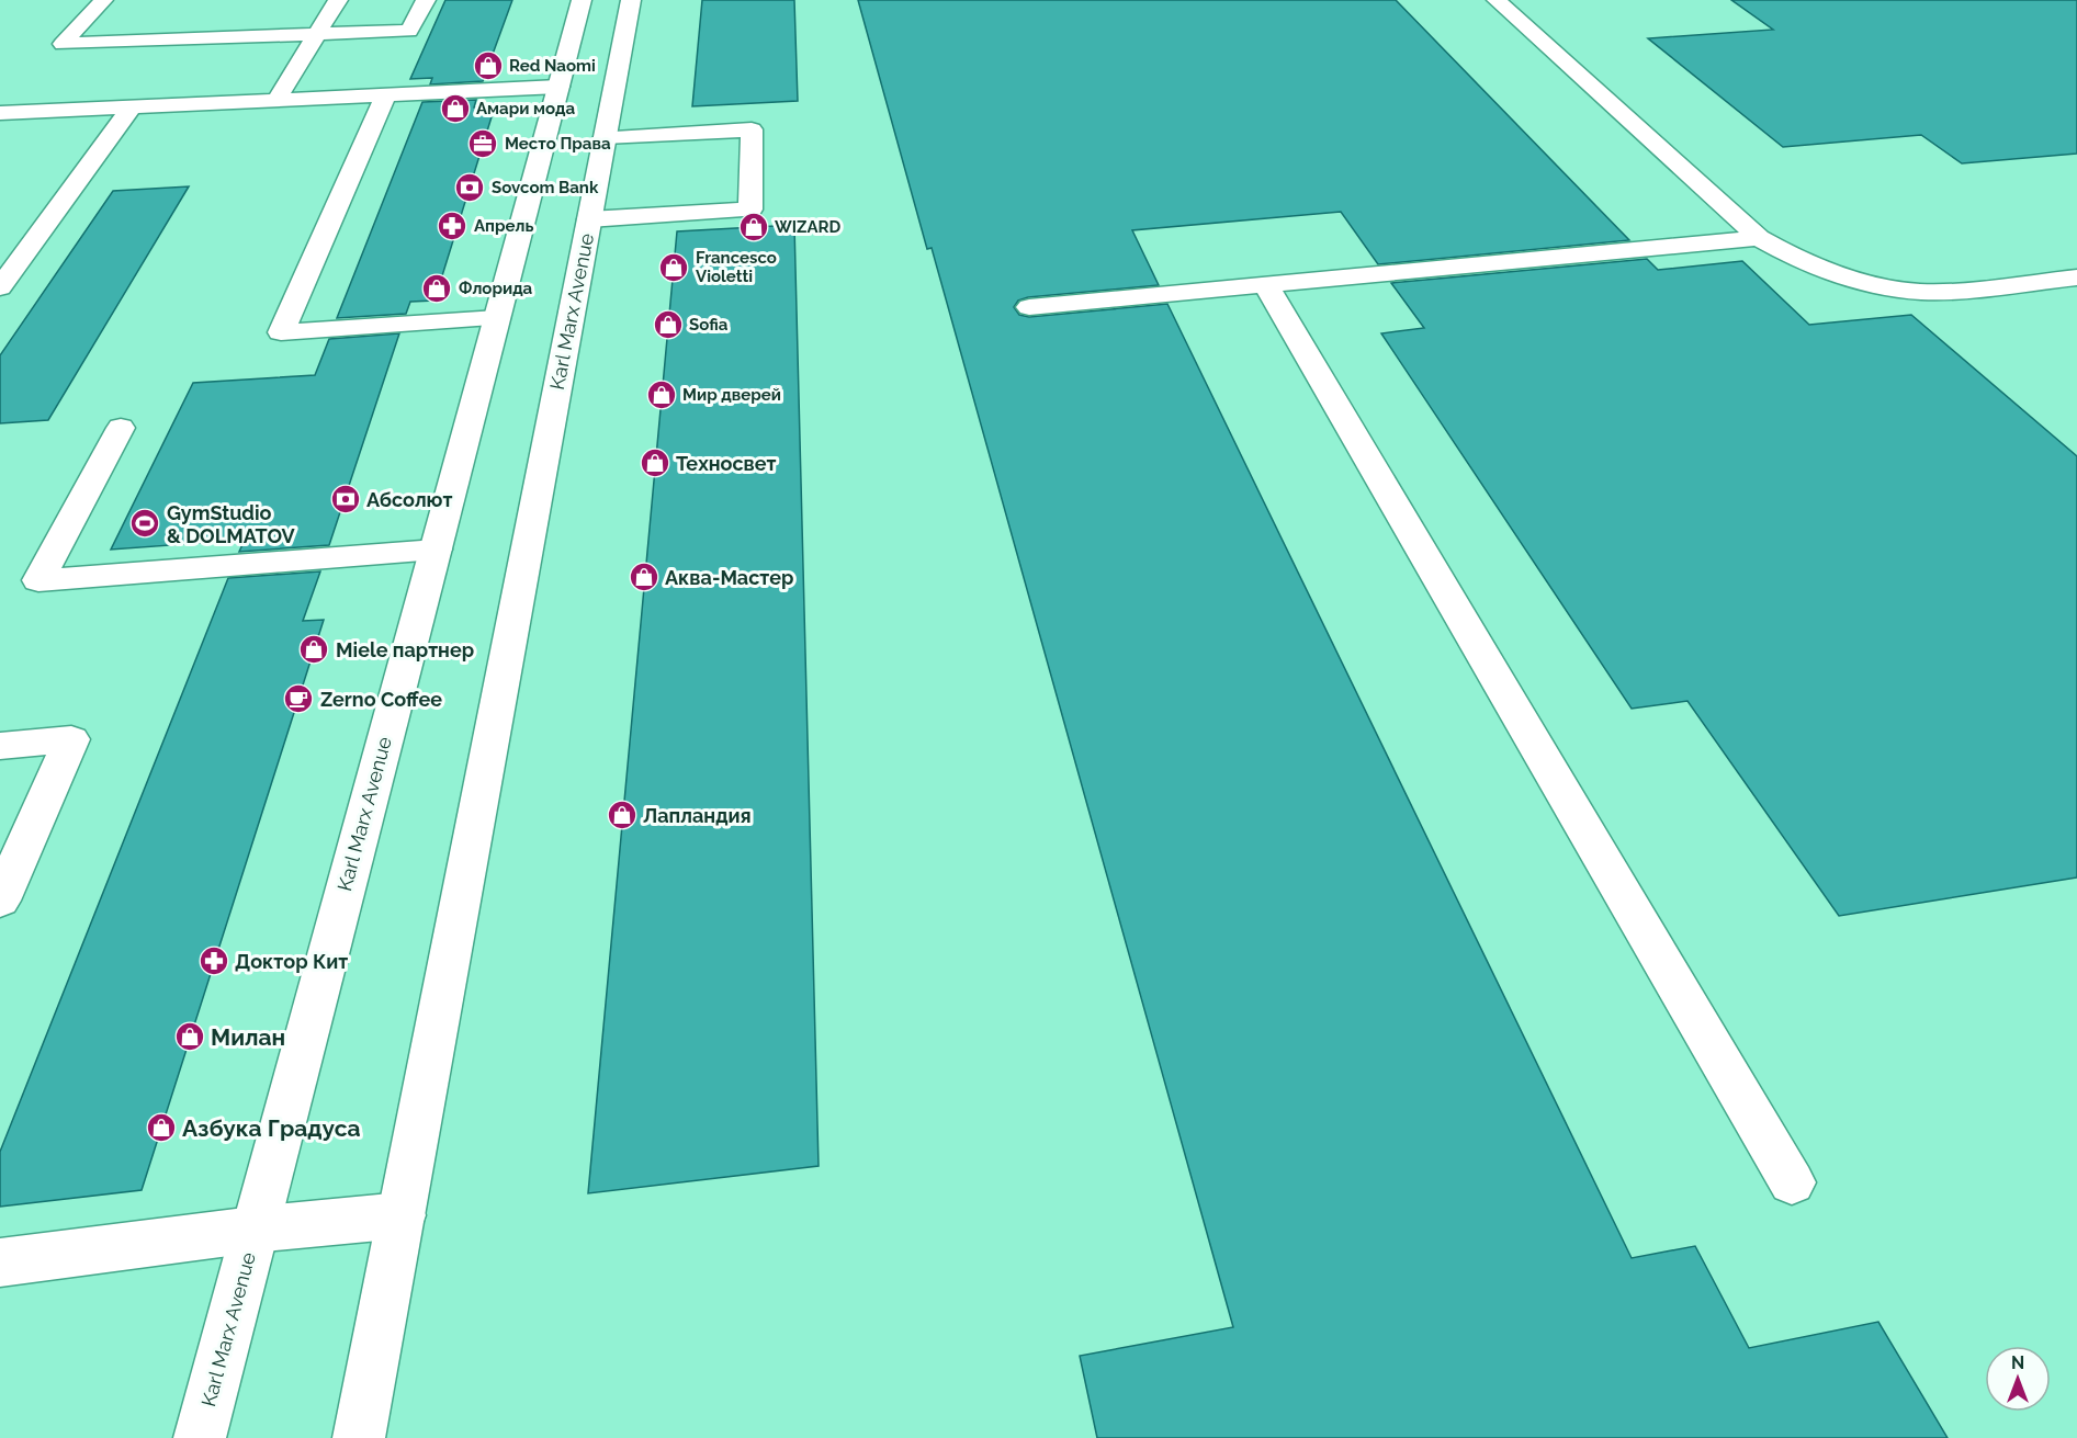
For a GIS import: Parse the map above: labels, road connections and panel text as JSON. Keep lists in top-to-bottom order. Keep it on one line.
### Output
{"streets":{"main road":["Karl Marx Avenue"]},"places":{"shop":["Red Naomi","Амари мода","WIZARD","Francesco Violetti","Флорида","Sofia","Мир дверей","Техносвет","Аква-Мастер","Miele партнер","Лапландия","Милан","Азбука Градуса"],"office":["Место Права"],"bank":["Sovcom Bank","Абсолют"],"pharmacy":["Апрель","Доктор Кит"],"sports":["GymStudio & DOLMATOV"],"cafe":["Zerno Coffee"]},"north":"top"}
